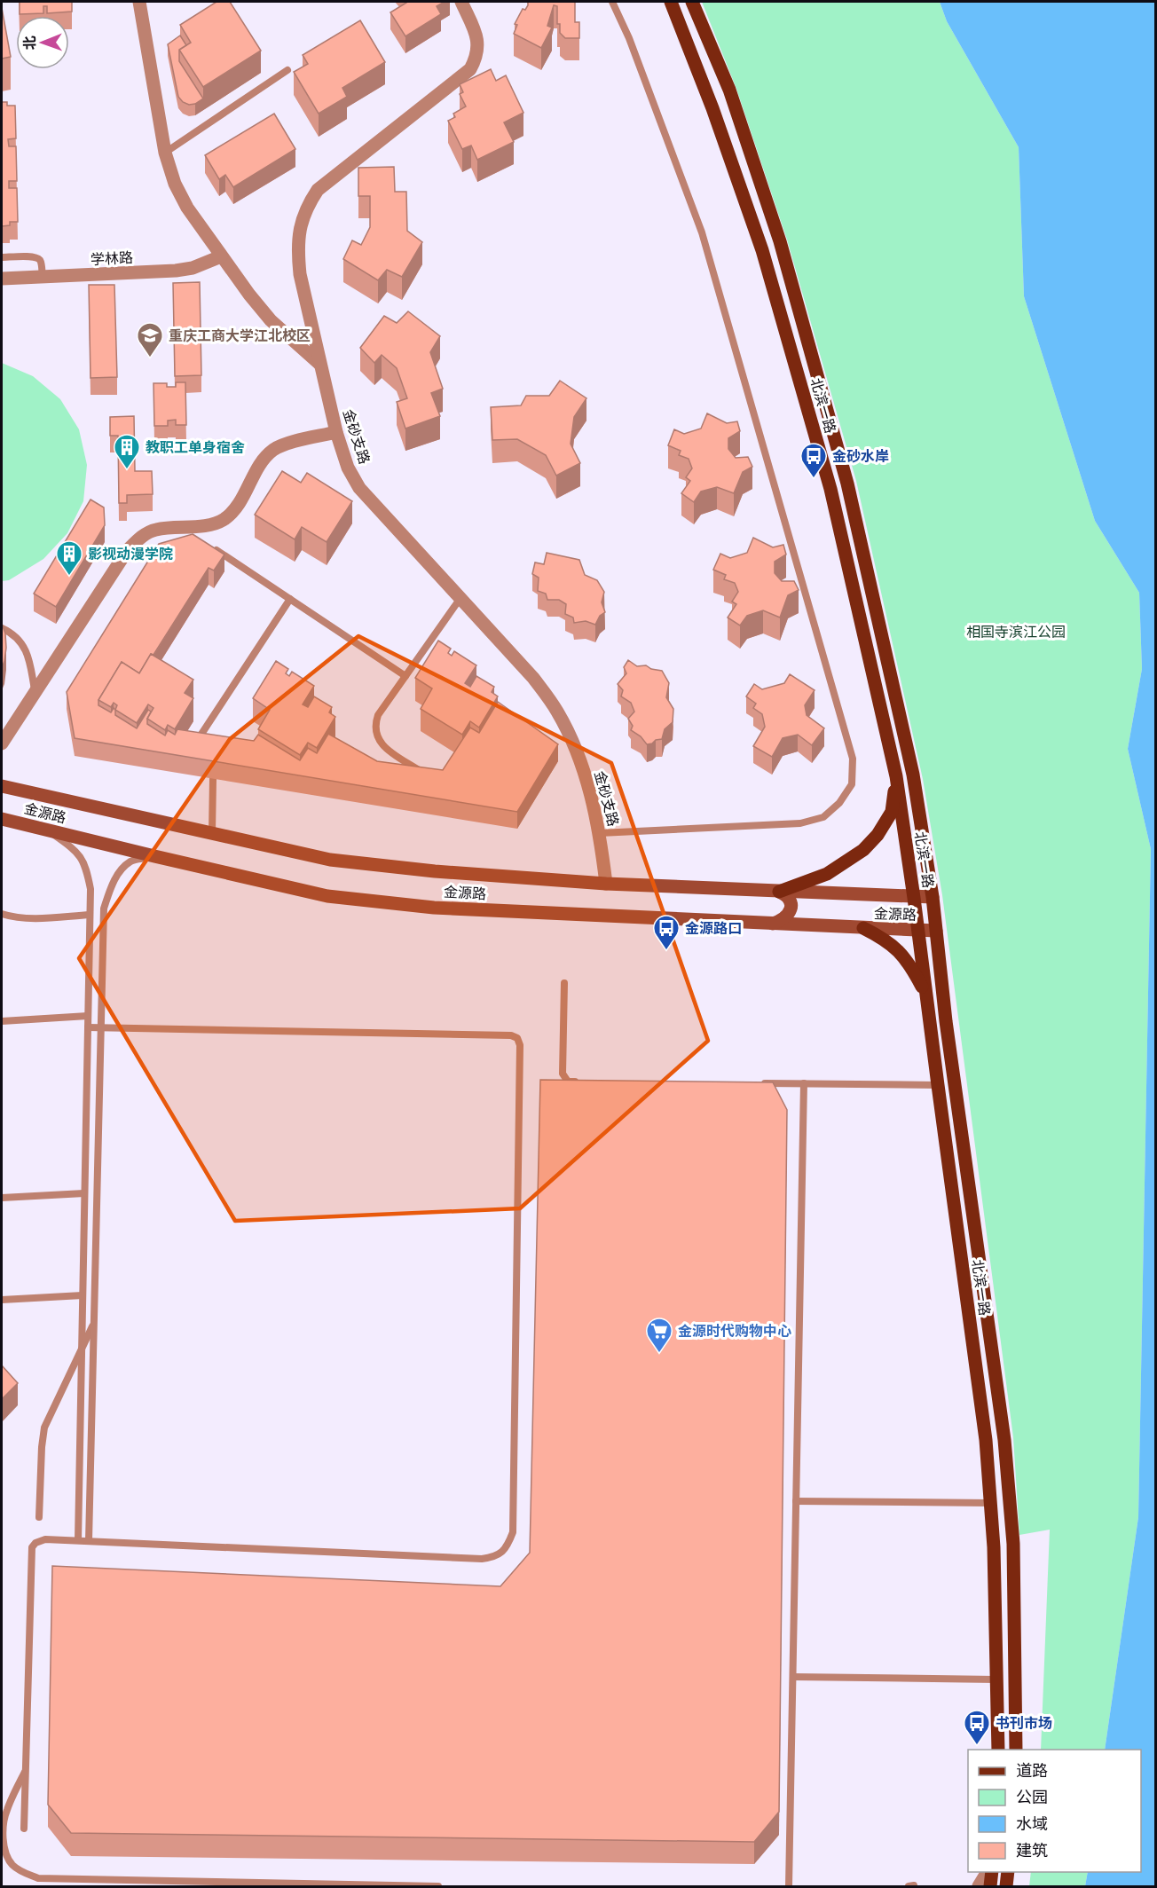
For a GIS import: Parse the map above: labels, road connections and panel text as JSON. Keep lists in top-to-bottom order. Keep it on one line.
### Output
{"streets":{"main road":["北滨一路","金源路"],"street":["学林路","金砂支路"]},"crossings":[["北滨一路","金源路"],["金砂支路","金源路"]],"parks":["相国寺滨江公园"],"places":{"school or university":["重庆工商大学江北校区"],"building":["教职工单身宿舍","影视动漫学院"],"bus stop":["金砂水岸","金源路口","书刊市场"],"supermarket":["金源时代购物中心"]},"legend":["道路","公园","水域","建筑"],"north":"left"}
